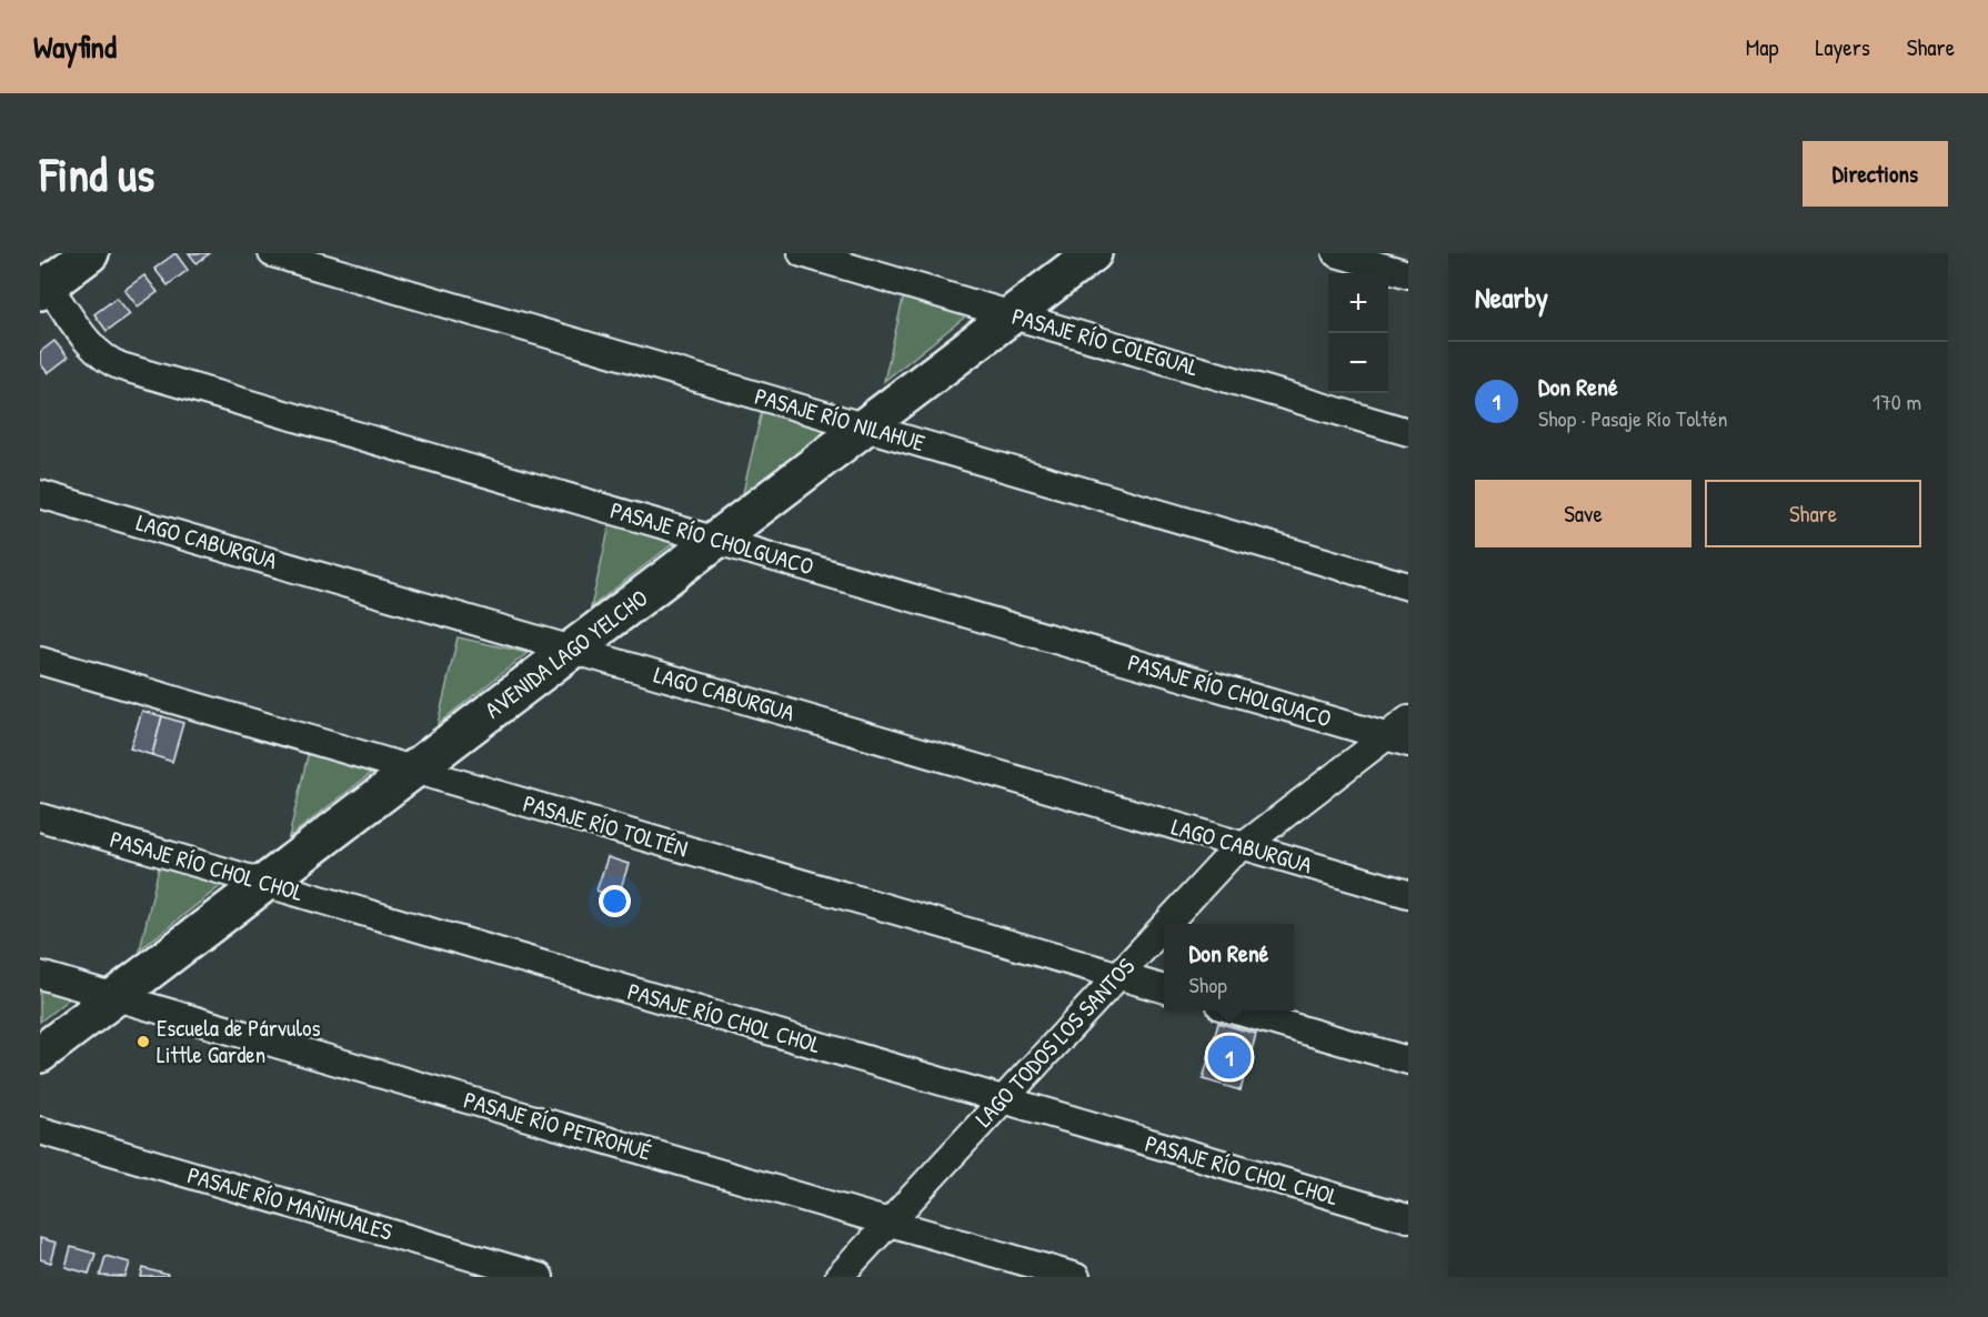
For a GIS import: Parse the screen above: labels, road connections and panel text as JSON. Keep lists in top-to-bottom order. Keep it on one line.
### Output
{"streets":{"street":["PASAJE RÍO COLEGUAL","PASAJE RÍO NILAHUE","PASAJE RÍO CHOLGUACO","LAGO CABURGUA","AVENIDA LAGO YELCHO","PASAJE RÍO TOLTÉN","PASAJE RÍO CHOL CHOL","LAGO TODOS LOS SANTOS","PASAJE RÍO PETROHUÉ","PASAJE RÍO MAÑIHUALES"]},"crossings":[["PASAJE RÍO COLEGUAL","AVENIDA LAGO YELCHO"],["PASAJE RÍO NILAHUE","AVENIDA LAGO YELCHO"],["PASAJE RÍO CHOLGUACO","AVENIDA LAGO YELCHO"],["PASAJE RÍO CHOLGUACO","LAGO TODOS LOS SANTOS"],["LAGO CABURGUA","AVENIDA LAGO YELCHO"],["LAGO CABURGUA","LAGO TODOS LOS SANTOS"],["AVENIDA LAGO YELCHO","PASAJE RÍO TOLTÉN"],["AVENIDA LAGO YELCHO","PASAJE RÍO CHOL CHOL"],["AVENIDA LAGO YELCHO","PASAJE RÍO PETROHUÉ"],["PASAJE RÍO TOLTÉN","LAGO TODOS LOS SANTOS"],["PASAJE RÍO CHOL CHOL","LAGO TODOS LOS SANTOS"],["LAGO TODOS LOS SANTOS","PASAJE RÍO PETROHUÉ"]],"places":["Escuela de Párvulos Little Garden"],"page":{"header":"Wayfind","nav":["Map","Layers","Share"],"buttons":["Directions",["Save","Share"]],"title":"Find us","heading":"Nearby","map_buttons":["+","−"],"list":[{"mark":"1","name":"Don René","note":"Shop · Pasaje Río Toltén","value":"170 m"}],"popup":["Don René","Shop"],"pins":"1"}}
